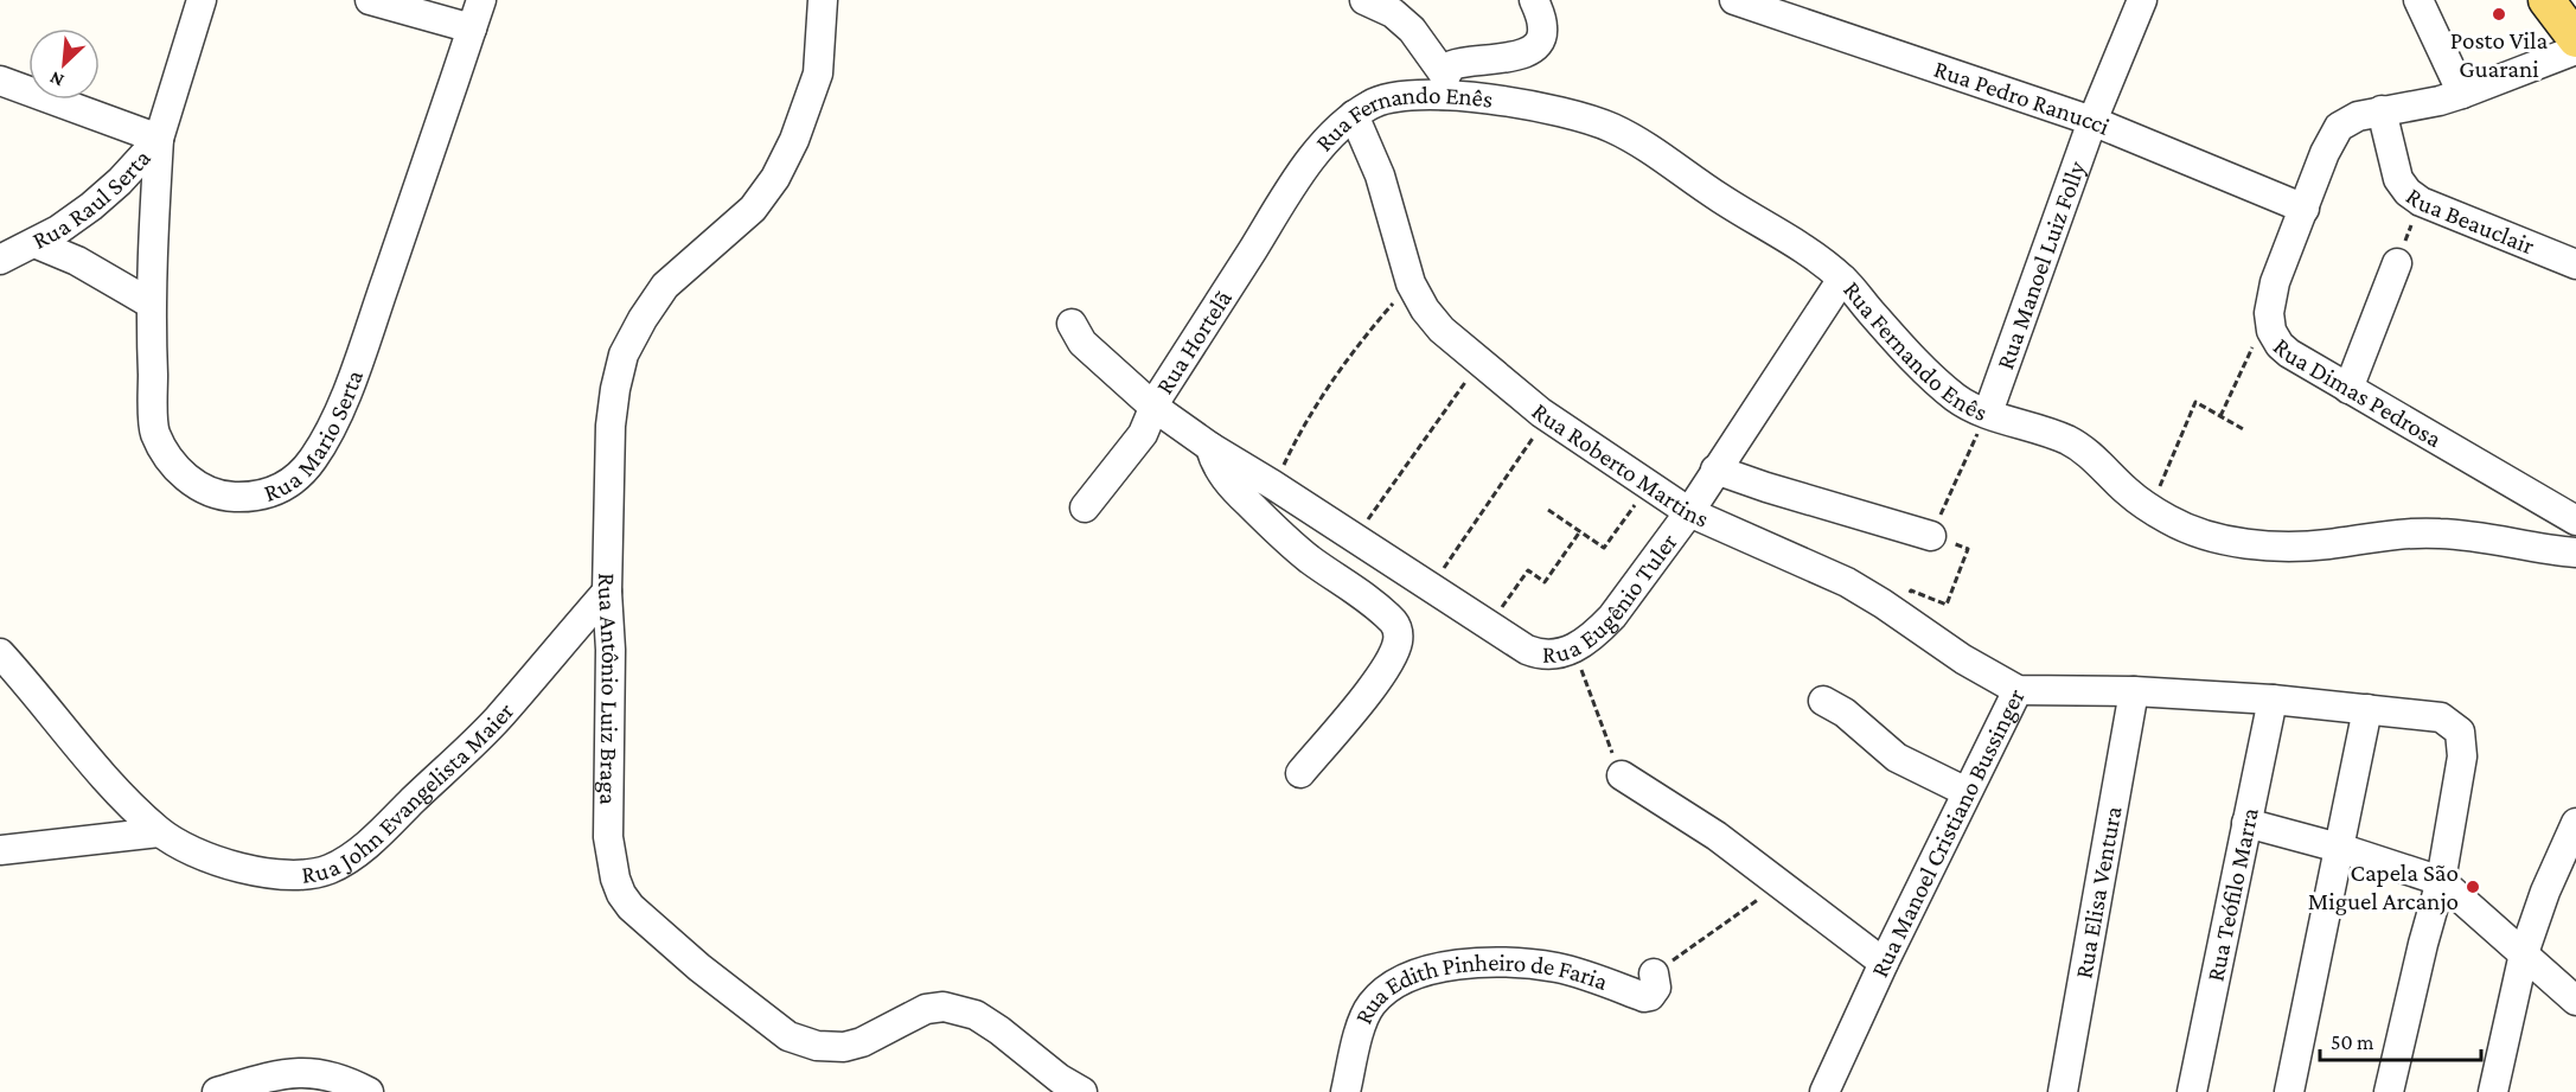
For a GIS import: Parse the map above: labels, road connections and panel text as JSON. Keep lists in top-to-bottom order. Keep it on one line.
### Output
{"streets":{"street":["Rua Pedro Ranucci","Rua Fernando Enês","Rua Raul Serta","Rua Beauclair","Rua Manoel Luiz Folly","Rua Hortelã","Rua Dimas Pedrosa","Rua Mario Serta","Rua Roberto Martins","Rua Eugênio Tuler","Rua Antônio Luiz Braga","Rua John Evangelista Maier","Rua Manoel Cristiano Bussinger","Rua Elisa Ventura","Rua Teófilo Marra","Rua Edith Pinheiro de Faria"]},"crossings":[["Rua Pedro Ranucci","Rua Manoel Luiz Folly"],["Rua Pedro Ranucci","Rua Dimas Pedrosa"],["Rua Fernando Enês","Rua Manoel Luiz Folly"],["Rua Fernando Enês","Rua Hortelã"],["Rua Fernando Enês","Rua Roberto Martins"],["Rua Fernando Enês","Rua Eugênio Tuler"],["Rua Raul Serta","Rua Mario Serta"],["Rua Beauclair","Rua Dimas Pedrosa"],["Rua Hortelã","Rua Eugênio Tuler"],["Rua Roberto Martins","Rua Eugênio Tuler"],["Rua Roberto Martins","Rua Manoel Cristiano Bussinger"],["Rua Antônio Luiz Braga","Rua John Evangelista Maier"],["Rua Manoel Cristiano Bussinger","Rua Elisa Ventura"],["Rua Manoel Cristiano Bussinger","Rua Teófilo Marra"]],"places":["Posto Vila Guarani","Capela São Miguel Arcanjo"],"scale_bar":"50 m","north":"bottom left"}
